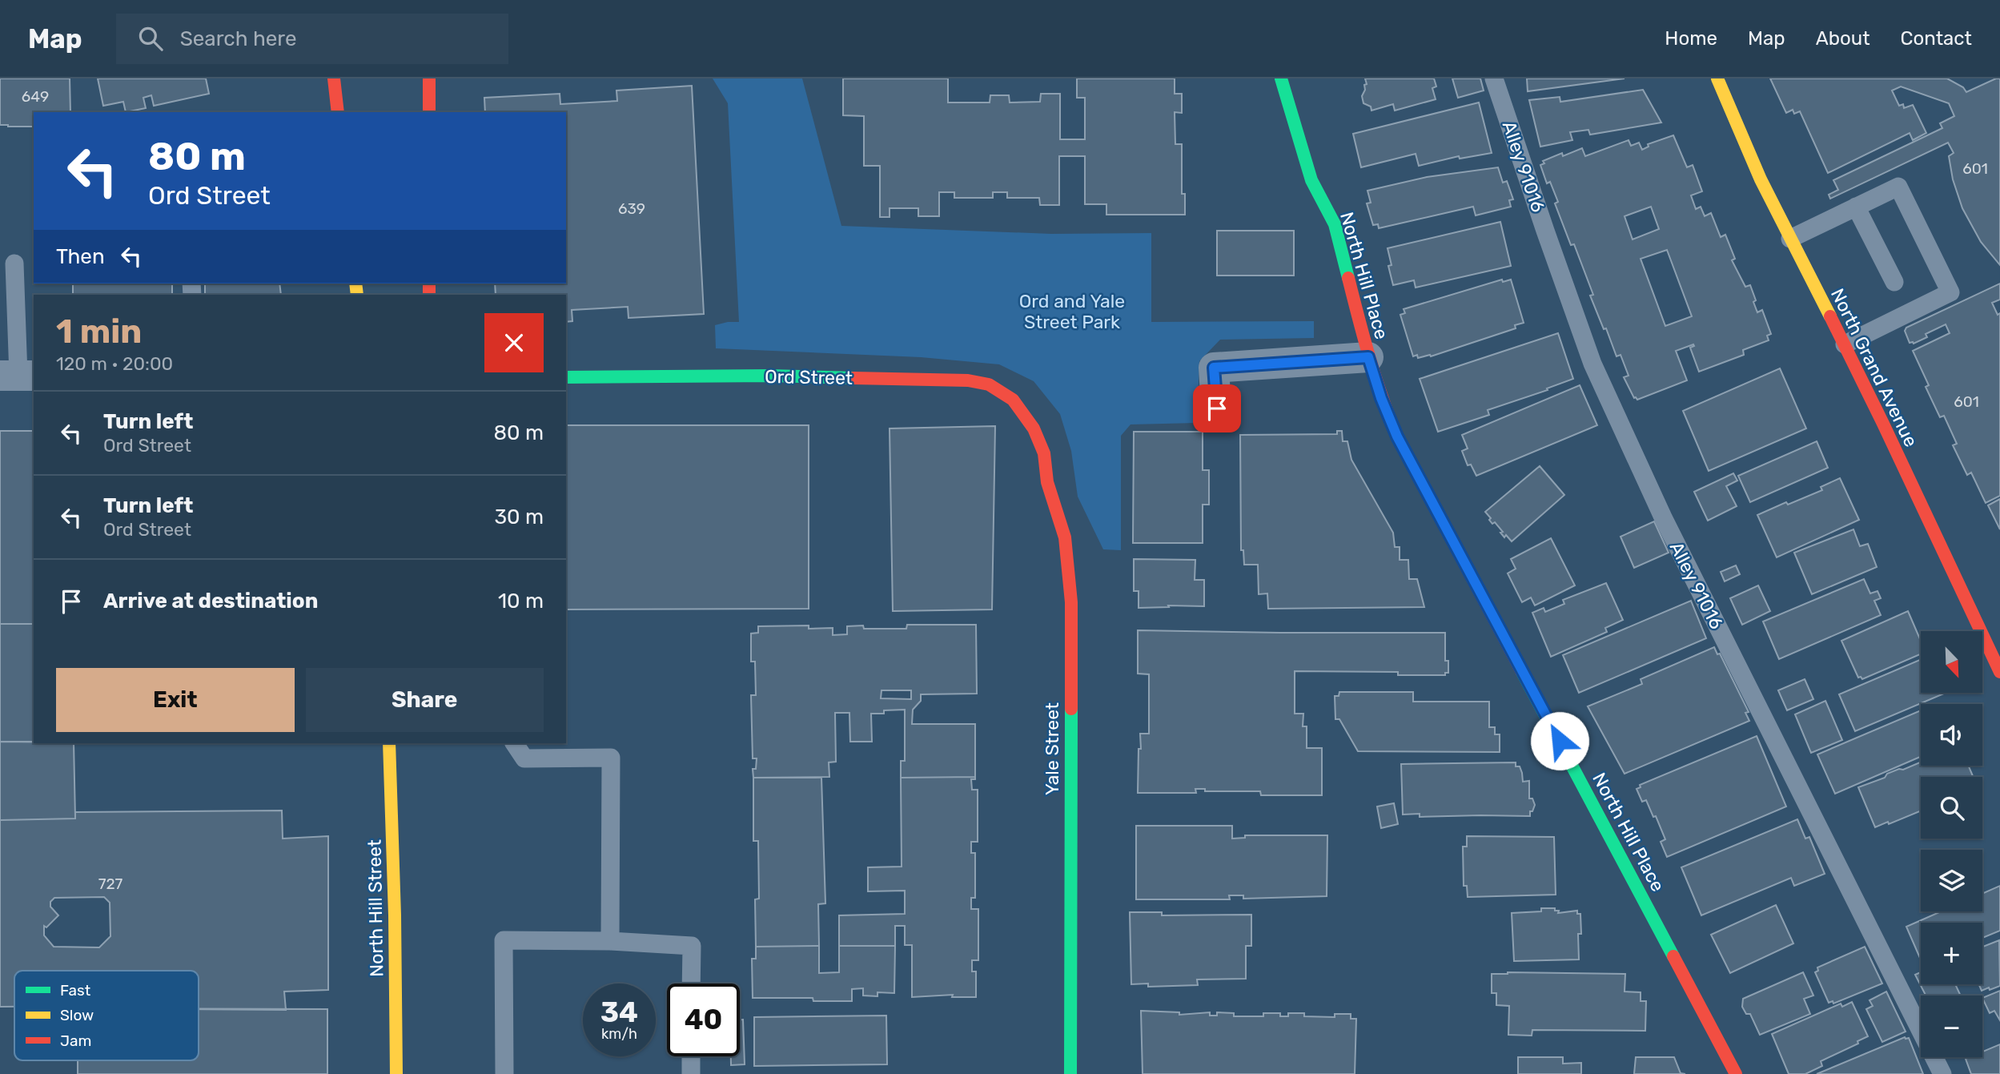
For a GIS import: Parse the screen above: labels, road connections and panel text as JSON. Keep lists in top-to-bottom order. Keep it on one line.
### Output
{"streets":{"street":["North Hill Place","North Grand Avenue","Ord Street","Yale Street","North Hill Street"],"lane":["Alley 91016"]},"crossings":[["Ord Street","Yale Street"]],"parks":["Ord and Yale Street Park"],"house_numbers":["649","601","639","601","727"],"legend":["Fast","Slow","Jam"],"north":"bottom right","page":{"header":"Map","search":"Search here","nav":["Home","Map","About","Contact"],"turn":["80 m","Ord Street"],"then":"Then","heading":["1 min","120 m · 20:00"],"list":[{"name":"Turn left","note":"Ord Street","value":"80 m"},{"name":"Turn left","note":"Ord Street","value":"30 m"},{"name":"Arrive at destination","value":"10 m"}],"map_buttons":["+","−"],"buttons":["Exit","Share"],"speed":"34 km/h","limit":"40"}}
